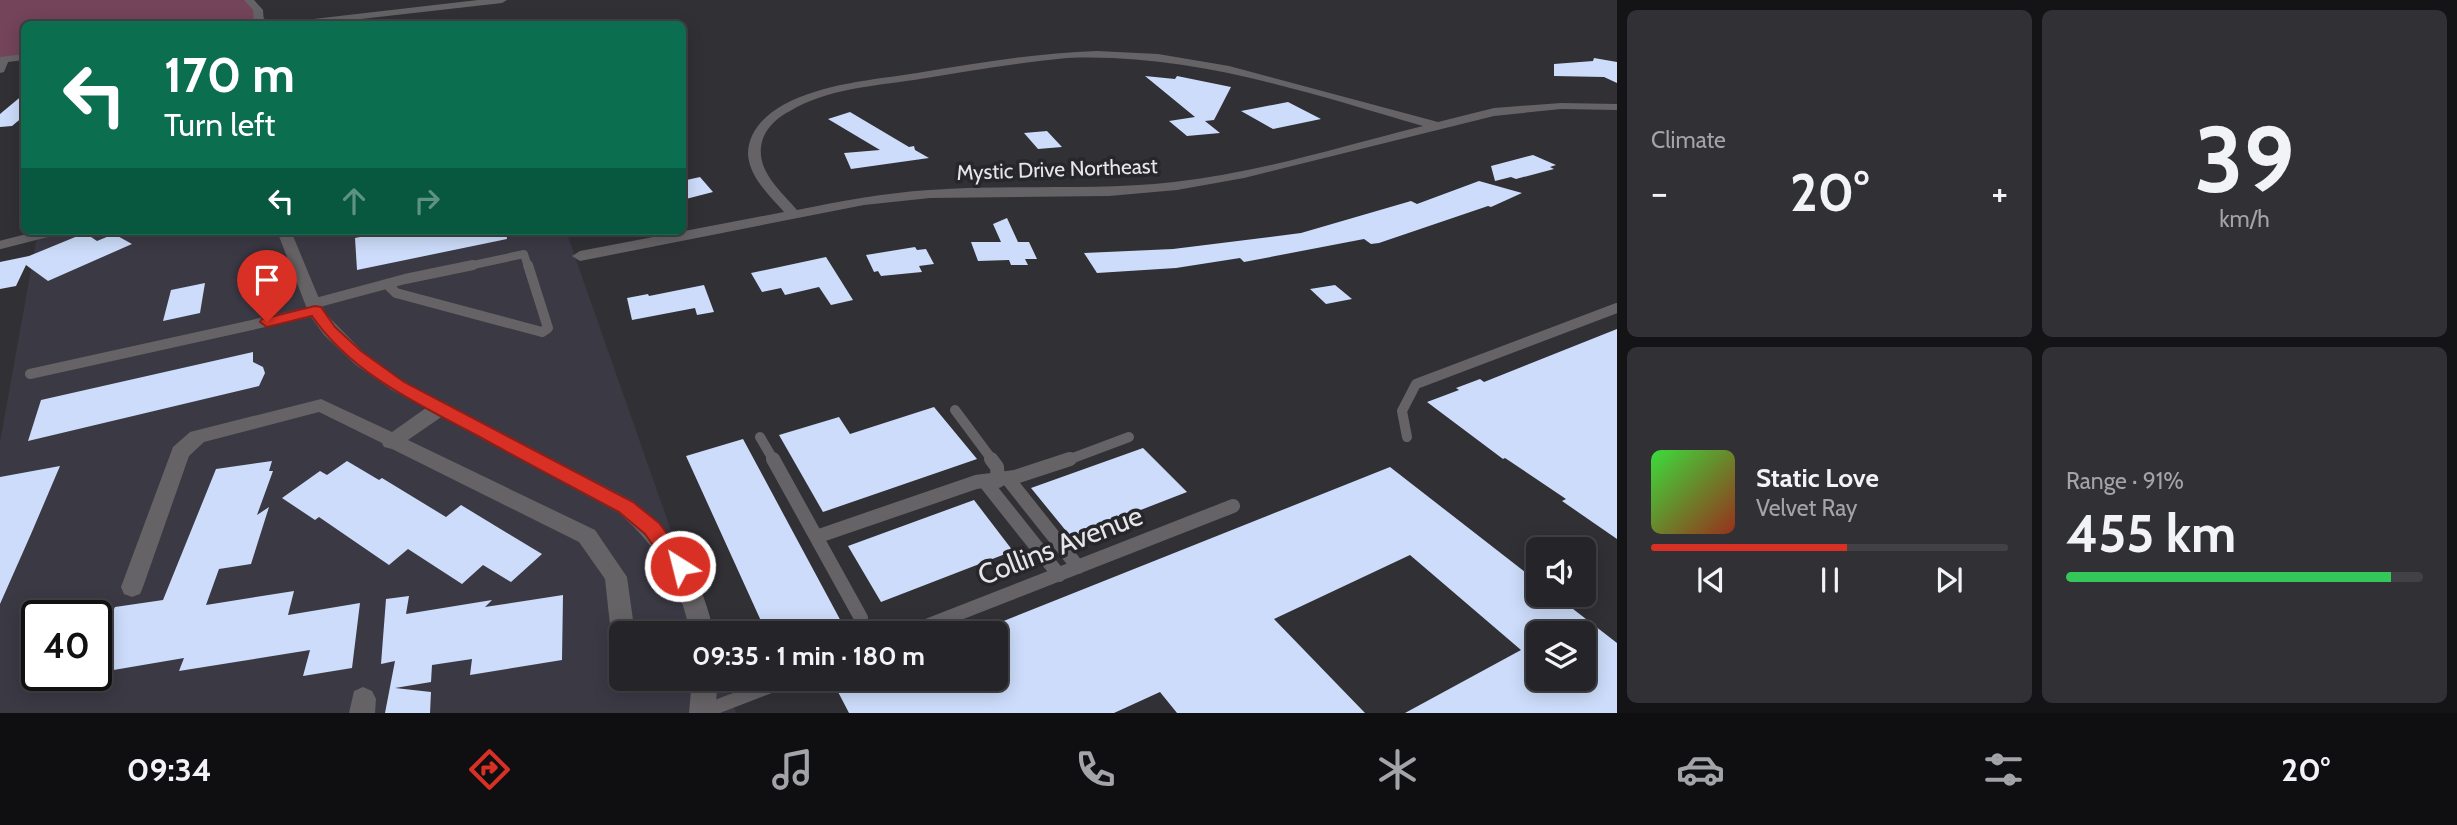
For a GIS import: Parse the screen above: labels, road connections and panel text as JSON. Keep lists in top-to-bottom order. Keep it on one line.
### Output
{"streets":{"street":["Mystic Drive Northeast"],"lane":["Collins Avenue"]},"page":{"tile":["Climate",["39","km/h"],["Range · 91%","455 km"]],"turn":["170 m","Turn left"],"heat":["−","20°","+"],"song":["Static Love","Velvet Ray"],"limit":"40","trip":"09:35 · 1 min · 180 m","tabs":["09:34","20°"]}}
